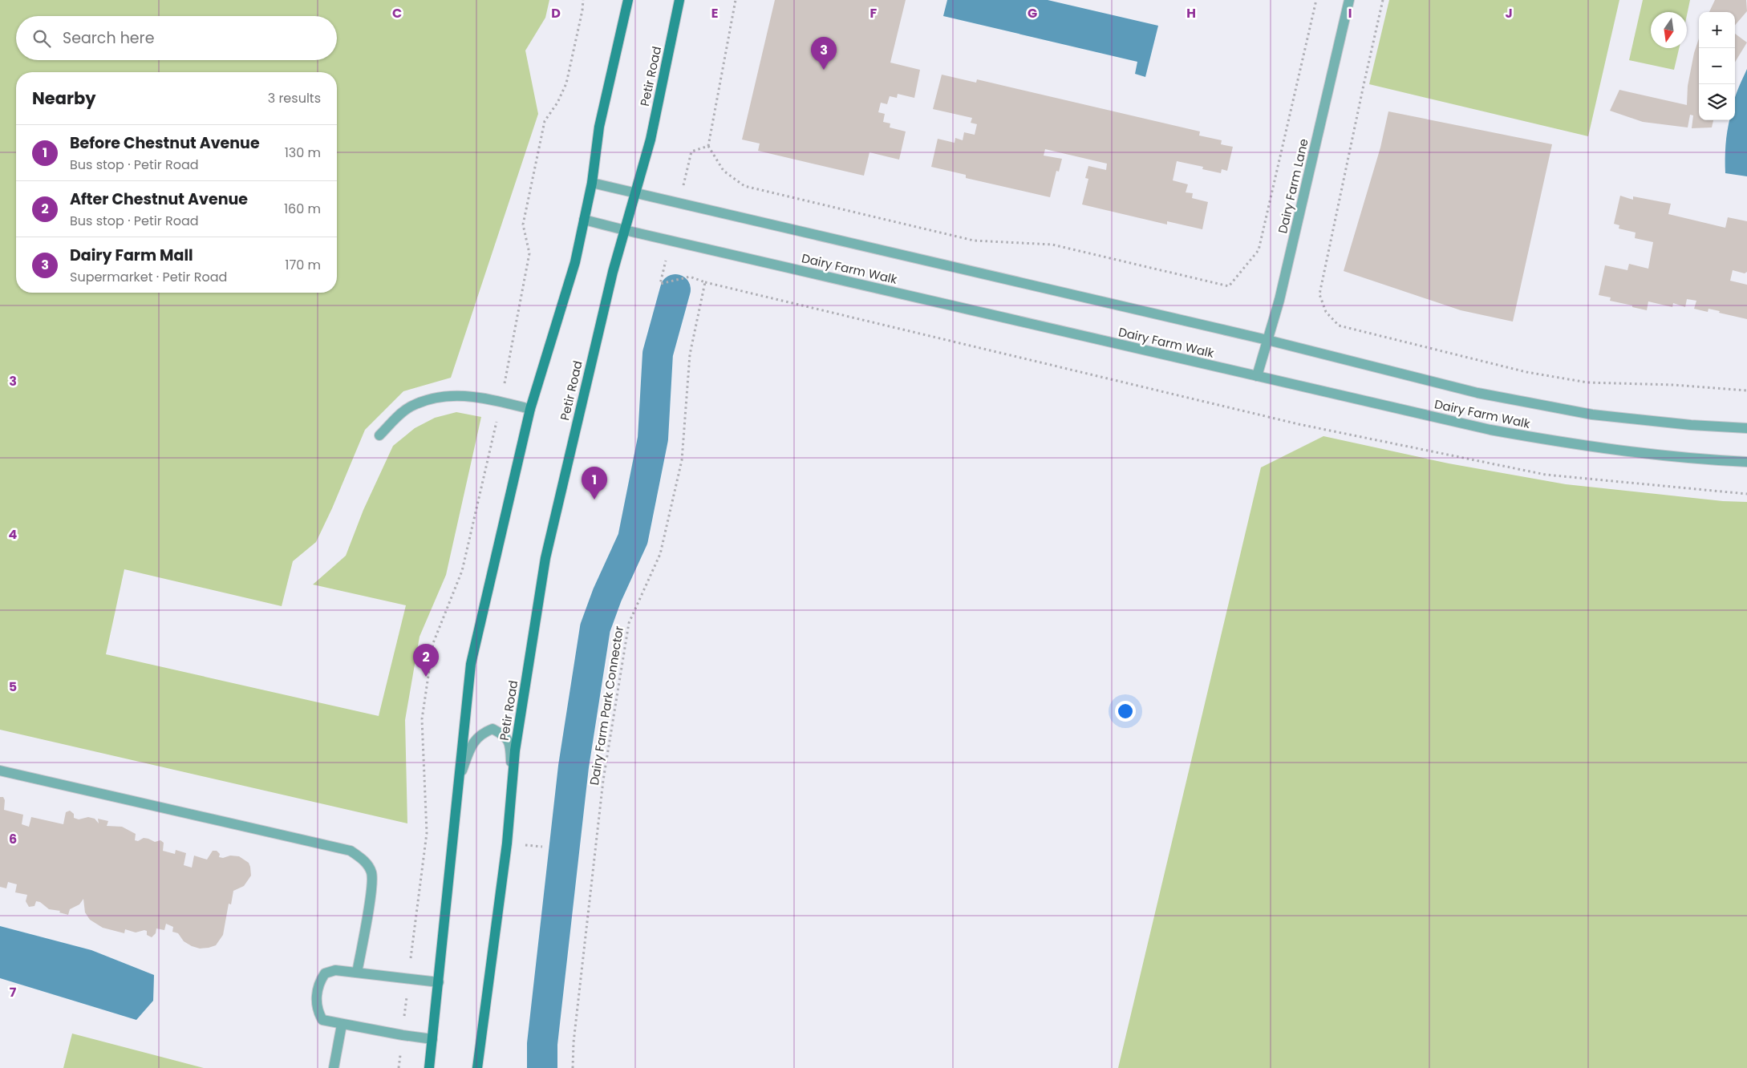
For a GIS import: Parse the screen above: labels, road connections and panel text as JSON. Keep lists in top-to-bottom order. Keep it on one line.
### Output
{"streets":{"main road":["Petir Road"],"street":["Dairy Farm Lane","Dairy Farm Walk"],"path":["Dairy Farm Park Connector"]},"crossings":[["Petir Road","Dairy Farm Walk"],["Dairy Farm Lane","Dairy Farm Walk"]],"north":"bottom","page":{"map_buttons":["+","−"],"search":"Search here","pins":["3","1","2"],"heading":["Nearby","3 results"],"list":[{"mark":"1","name":"Before Chestnut Avenue","note":"Bus stop · Petir Road","value":"130 m"},{"mark":"2","name":"After Chestnut Avenue","note":"Bus stop · Petir Road","value":"160 m"},{"mark":"3","name":"Dairy Farm Mall","note":"Supermarket · Petir Road","value":"170 m"}]},"grid":{"columns":["C","D","E","F","G","H","I","J"],"rows":["3","4","5","6","7"]}}
